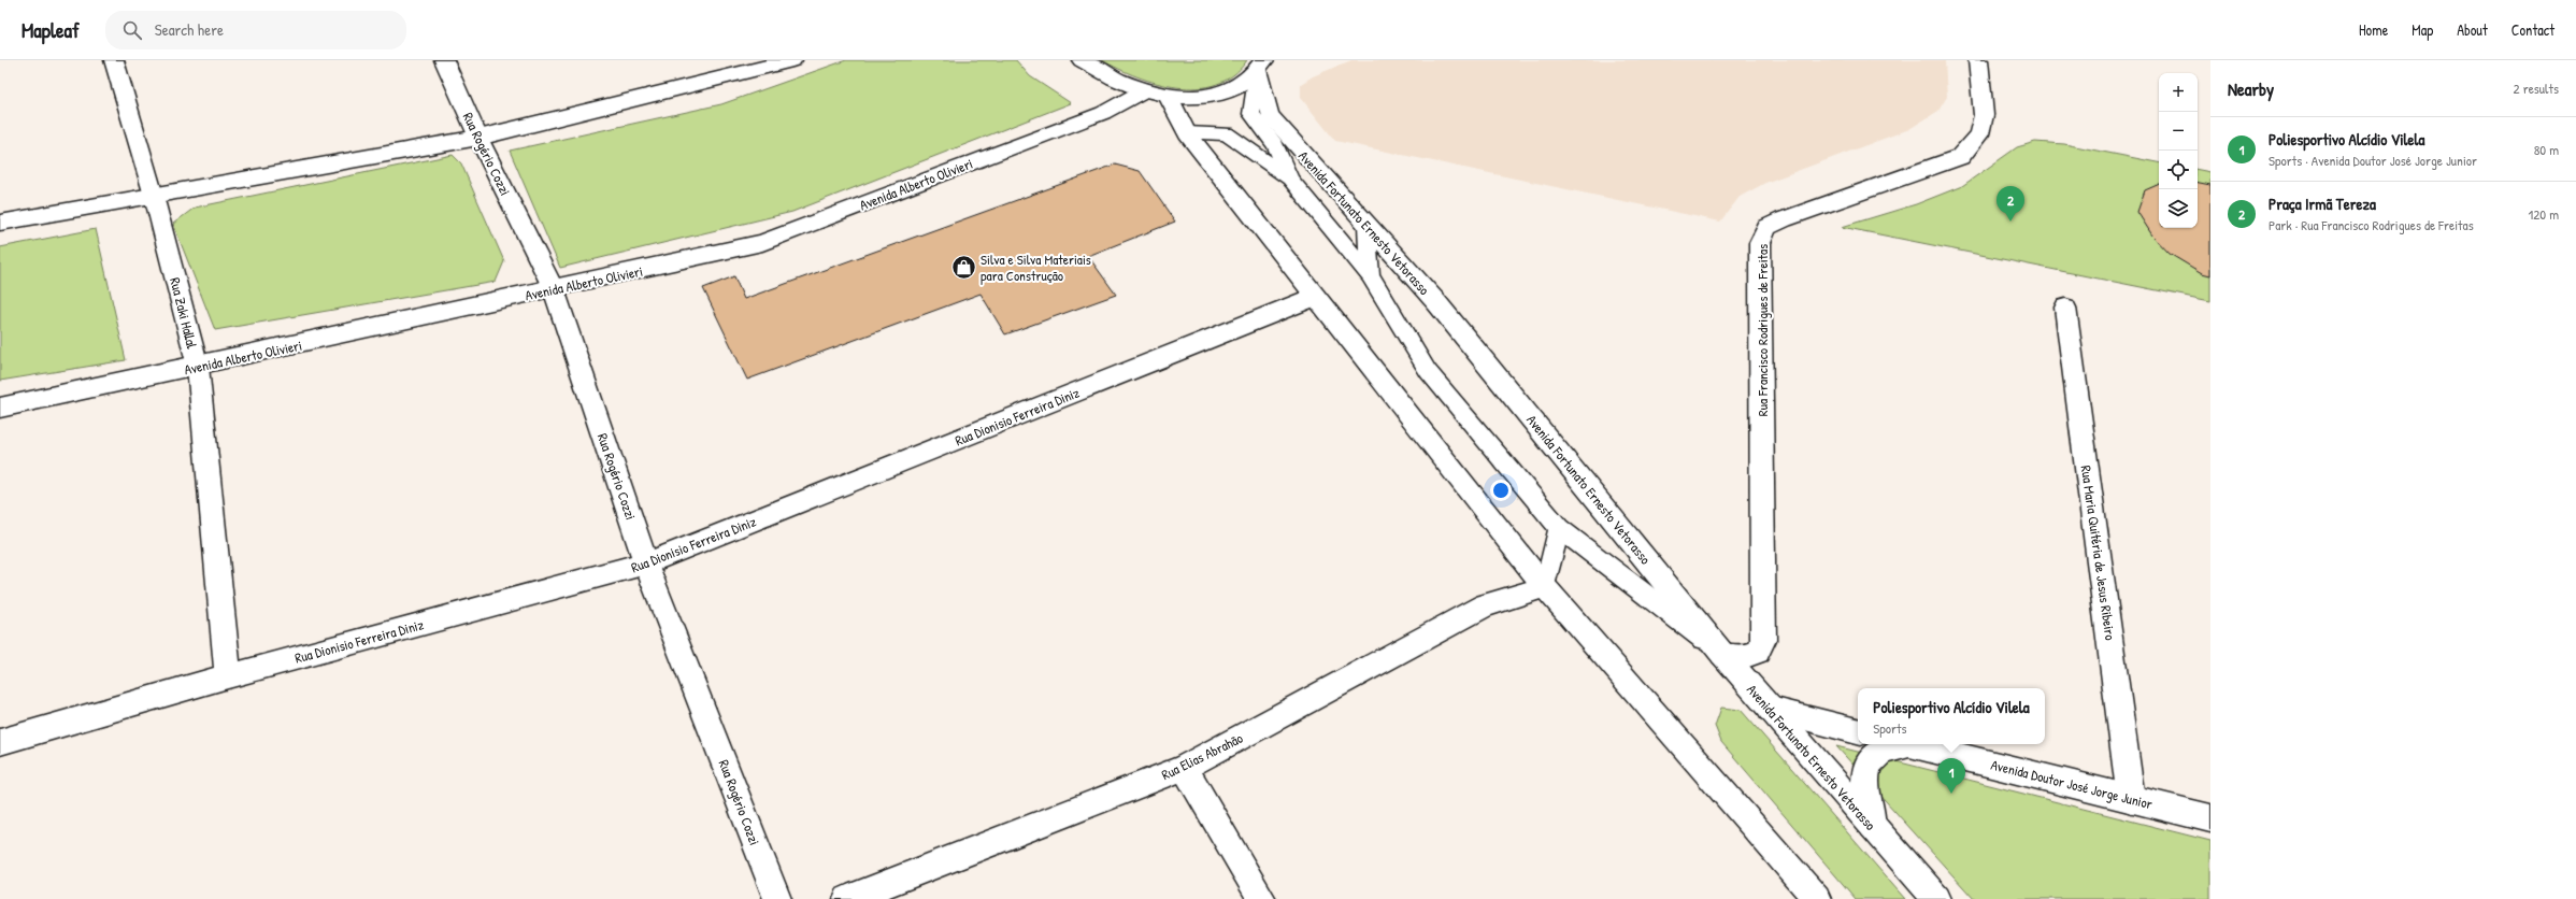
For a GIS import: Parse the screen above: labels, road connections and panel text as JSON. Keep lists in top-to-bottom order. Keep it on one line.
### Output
{"streets":{"street":["Rua Rogério Cozzi","Avenida Alberto Olivieri","Avenida Fortunato Ernesto Vetorasso","Rua Zaki Hallal","Rua Francisco Rodrigues de Freitas","Rua Dionisio Ferreira Diniz","Rua Maria Quitéria de Jesus Ribeiro","Rua Elias Abrahão","Avenida Doutor José Jorge Junior"]},"crossings":[["Rua Rogério Cozzi","Avenida Alberto Olivieri"],["Rua Rogério Cozzi","Rua Dionisio Ferreira Diniz"],["Avenida Alberto Olivieri","Rua Zaki Hallal"],["Avenida Fortunato Ernesto Vetorasso","Rua Francisco Rodrigues de Freitas"],["Avenida Fortunato Ernesto Vetorasso","Avenida Doutor José Jorge Junior"],["Rua Zaki Hallal","Rua Dionisio Ferreira Diniz"],["Rua Maria Quitéria de Jesus Ribeiro","Avenida Doutor José Jorge Junior"]],"places":{"shop":["Silva e Silva Materiais para Construção"]},"page":{"header":"Mapleaf","search":"Search here","nav":["Home","Map","About","Contact"],"heading":["Nearby","2 results"],"map_buttons":["+","−"],"list":[{"mark":"1","name":"Poliesportivo Alcídio Vilela","note":"Sports · Avenida Doutor José Jorge Junior","value":"80 m"},{"mark":"2","name":"Praça Irmã Tereza","note":"Park · Rua Francisco Rodrigues de Freitas","value":"120 m"}],"pins":["2","1"],"popup":["Poliesportivo Alcídio Vilela","Sports"]}}
